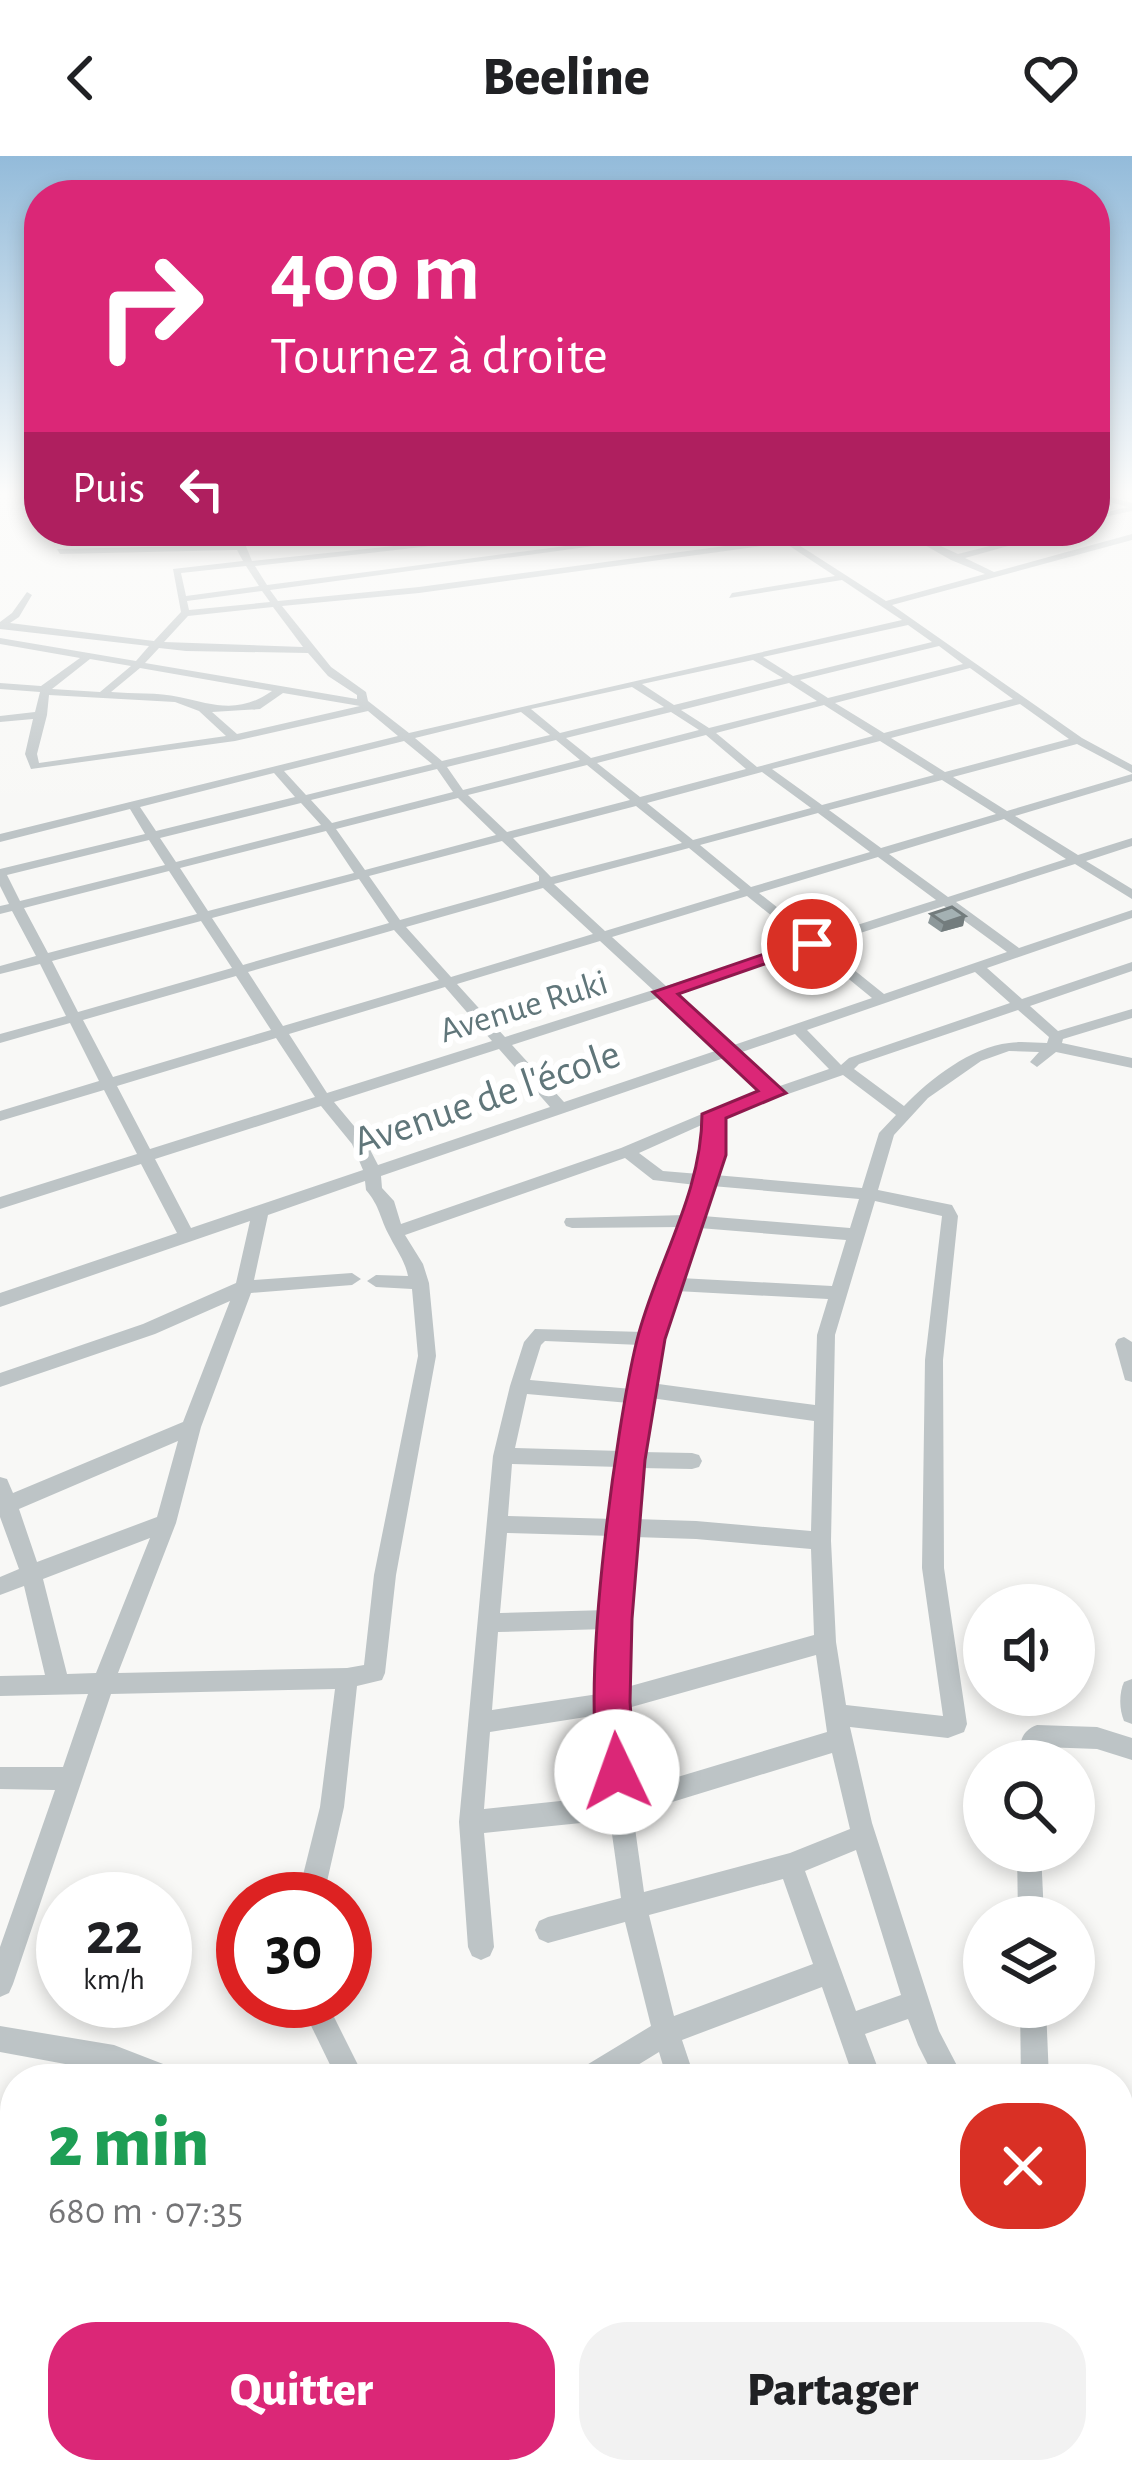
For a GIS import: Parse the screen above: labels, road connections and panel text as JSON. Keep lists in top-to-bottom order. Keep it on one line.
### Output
{"streets":{"street":["Avenue Ruki","Avenue de l'école"]},"page":{"header":"Beeline","turn":["400 m","Tournez à droite"],"then":"Puis","speed":"22 km/h","limit":"30","heading":["2 min","680 m · 07:35"],"buttons":["Quitter","Partager"]}}
